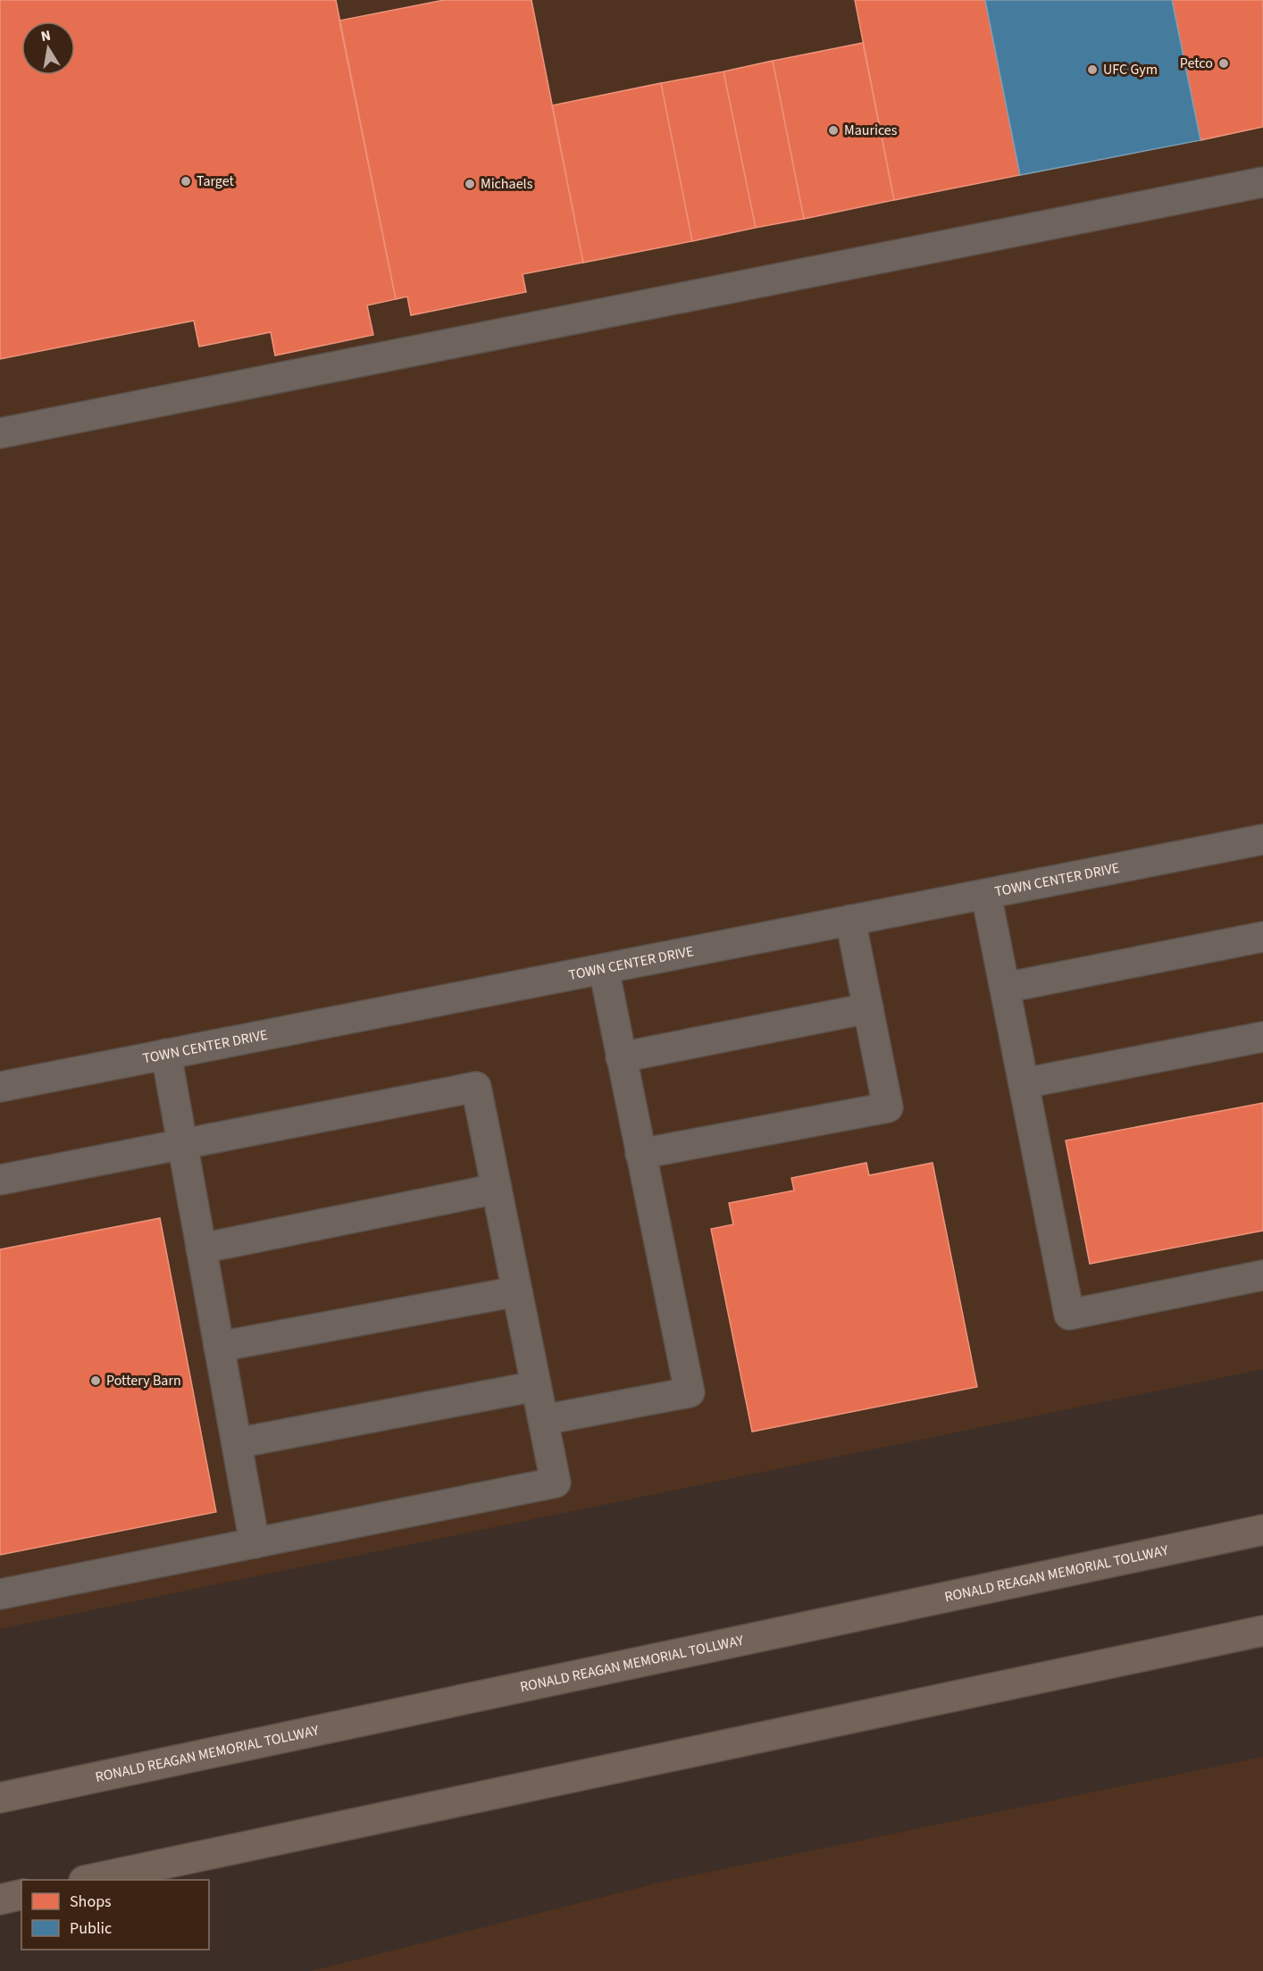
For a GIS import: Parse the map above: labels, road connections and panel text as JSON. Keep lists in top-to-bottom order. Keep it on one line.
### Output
{"streets":{"highway":["RONALD REAGAN MEMORIAL TOLLWAY"],"street":["TOWN CENTER DRIVE"]},"places":["Petco","UFC Gym","Maurices","Target","Michaels","Pottery Barn"],"legend":["Shops","Public"],"north":"top"}
